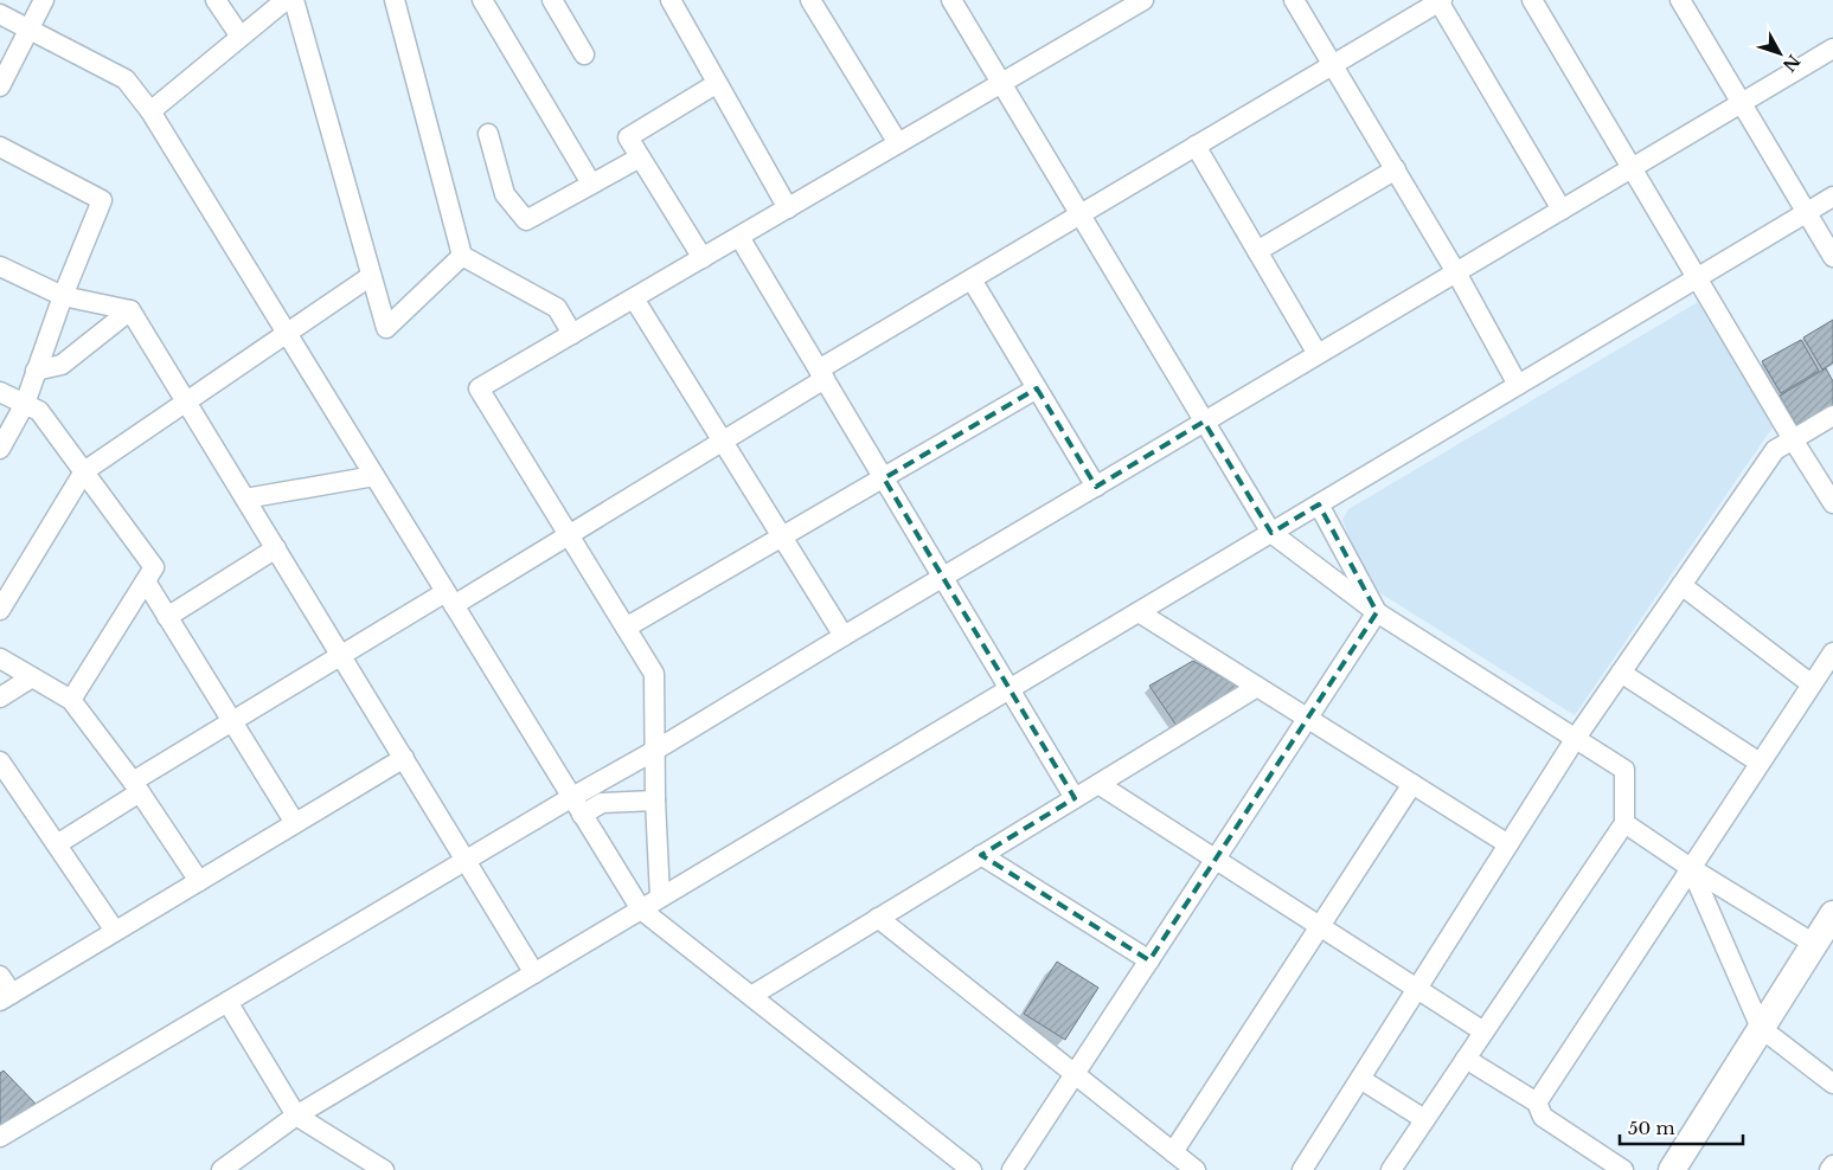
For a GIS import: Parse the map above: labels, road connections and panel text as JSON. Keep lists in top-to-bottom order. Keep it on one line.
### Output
{"scale_bar":"50 m","north":"bottom right"}
